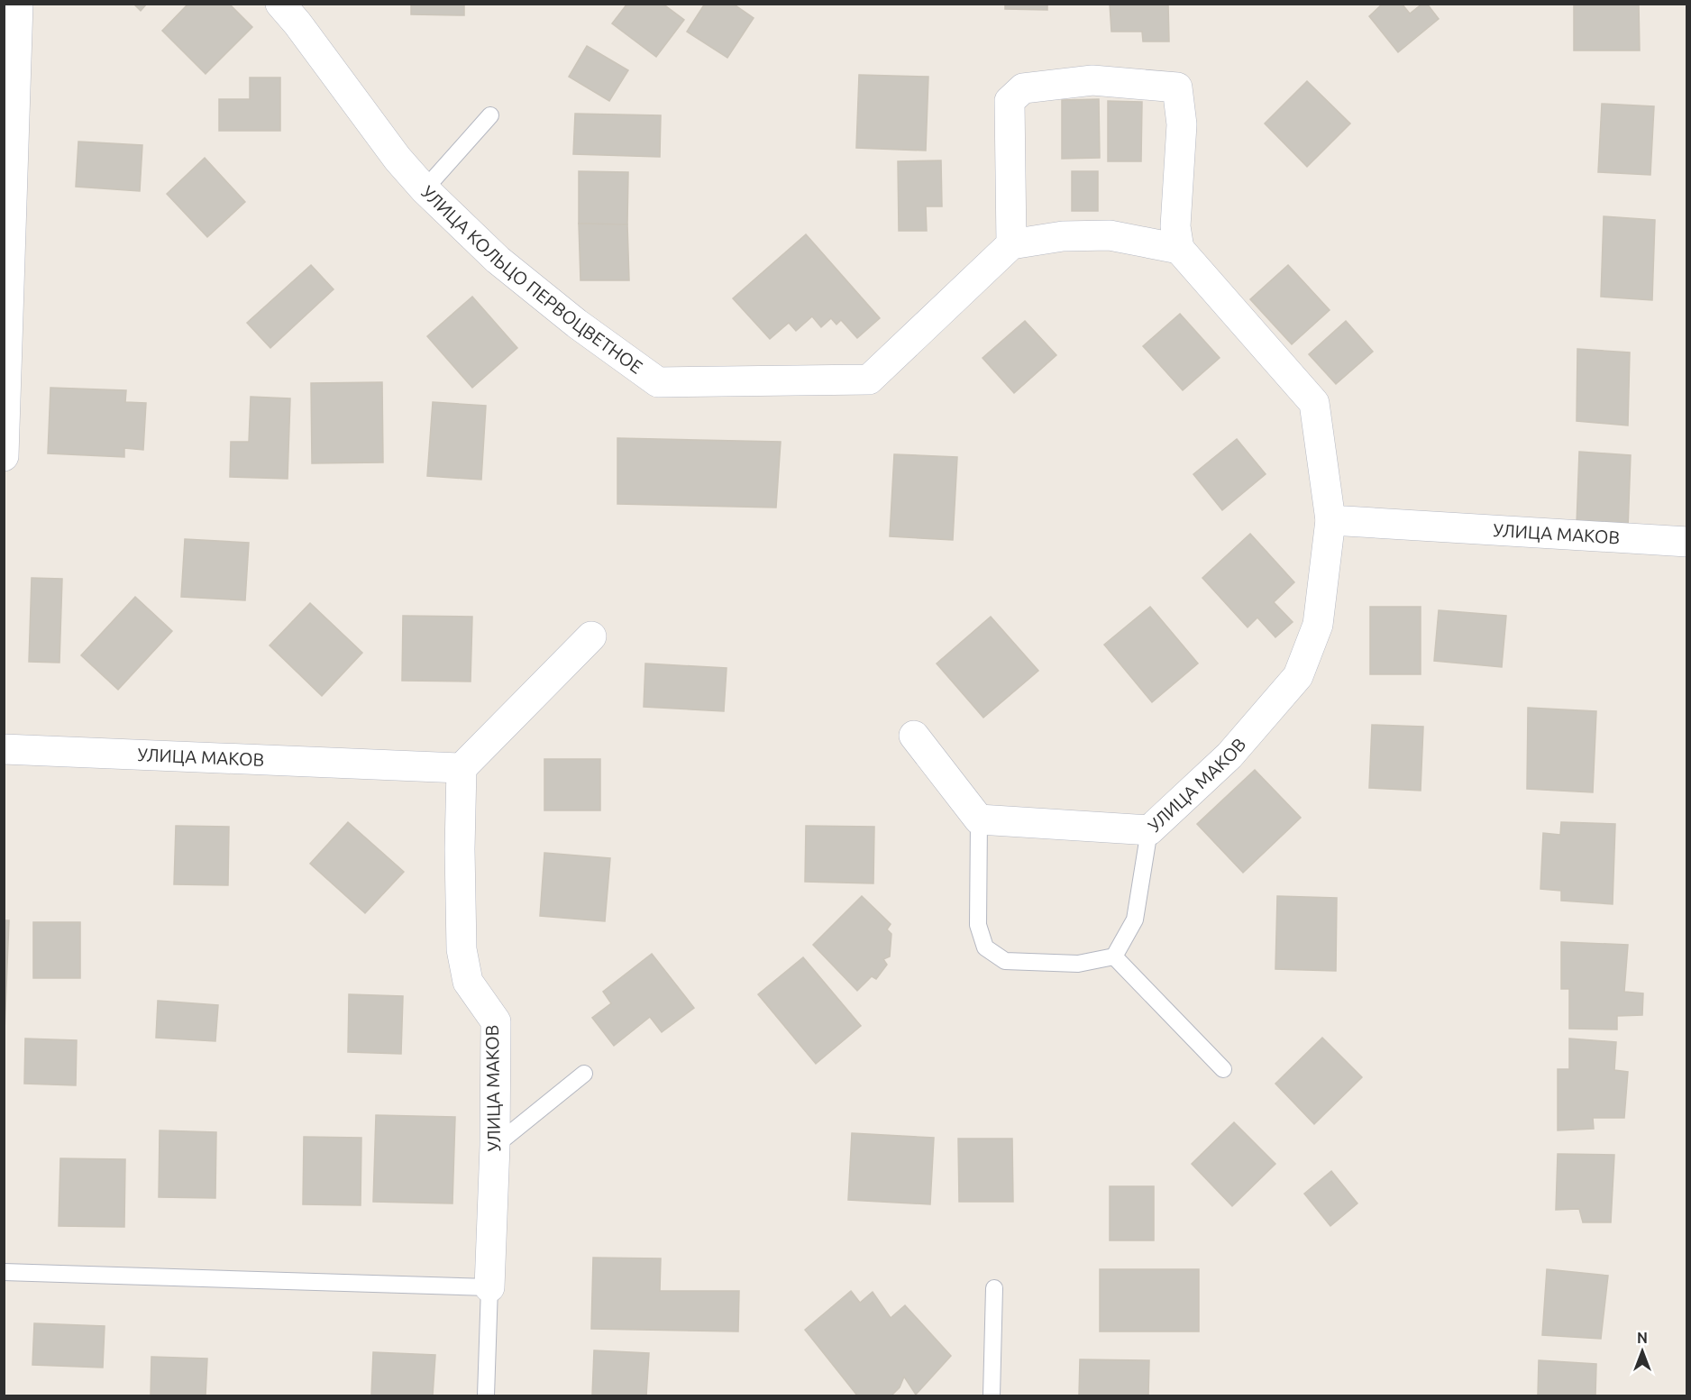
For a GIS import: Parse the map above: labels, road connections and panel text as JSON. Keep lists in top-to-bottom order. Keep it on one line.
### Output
{"streets":{"street":["УЛИЦА КОЛЬЦО ПЕРВОЦВЕТНОЕ","УЛИЦА МАКОВ"]},"north":"top"}
